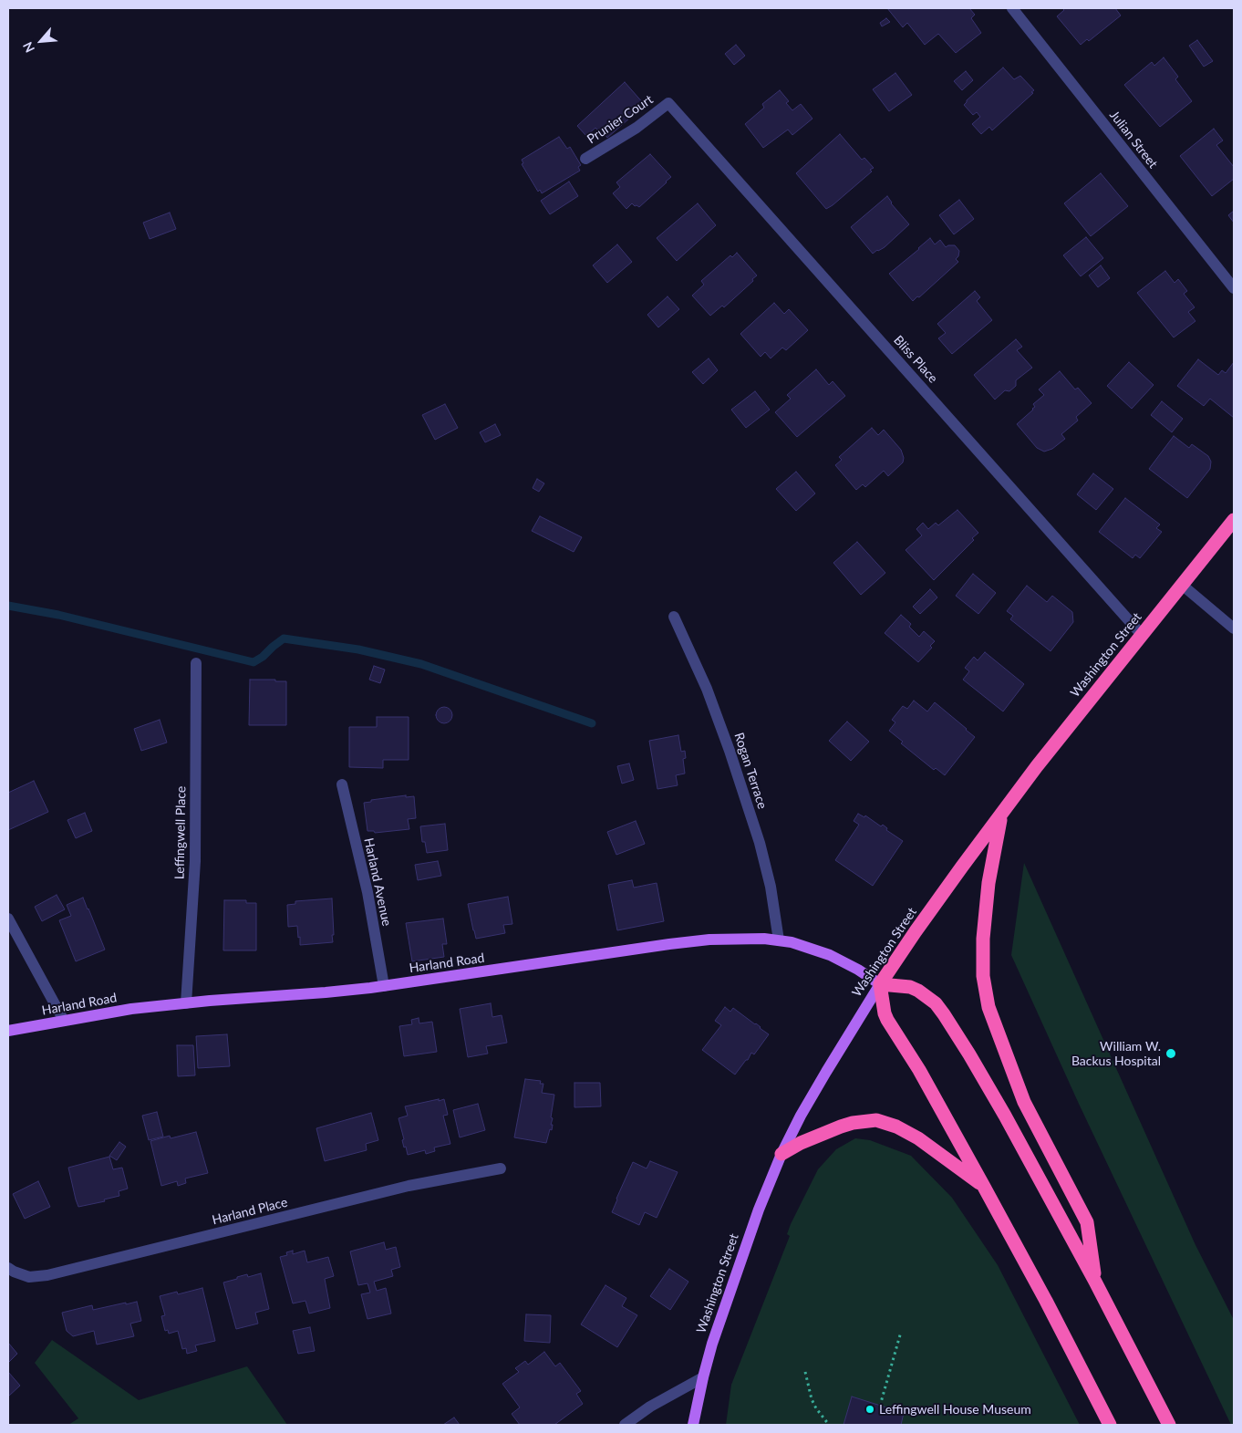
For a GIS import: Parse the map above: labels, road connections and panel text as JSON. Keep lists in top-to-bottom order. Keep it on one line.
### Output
{"streets":{"highway":["Washington Street"],"main road":["Harland Road"],"street":["Prunier Court","Julian Street","Bliss Place","Rogan Terrace","Leffingwell Place","Harland Avenue","Harland Place"]},"crossings":[["Prunier Court","Bliss Place"],["Bliss Place","Washington Street"],["Washington Street","Harland Road"],["Rogan Terrace","Harland Road"],["Leffingwell Place","Harland Road"],["Harland Avenue","Harland Road"]],"places":["William W. Backus Hospital","Leffingwell House Museum"],"north":"bottom left"}
